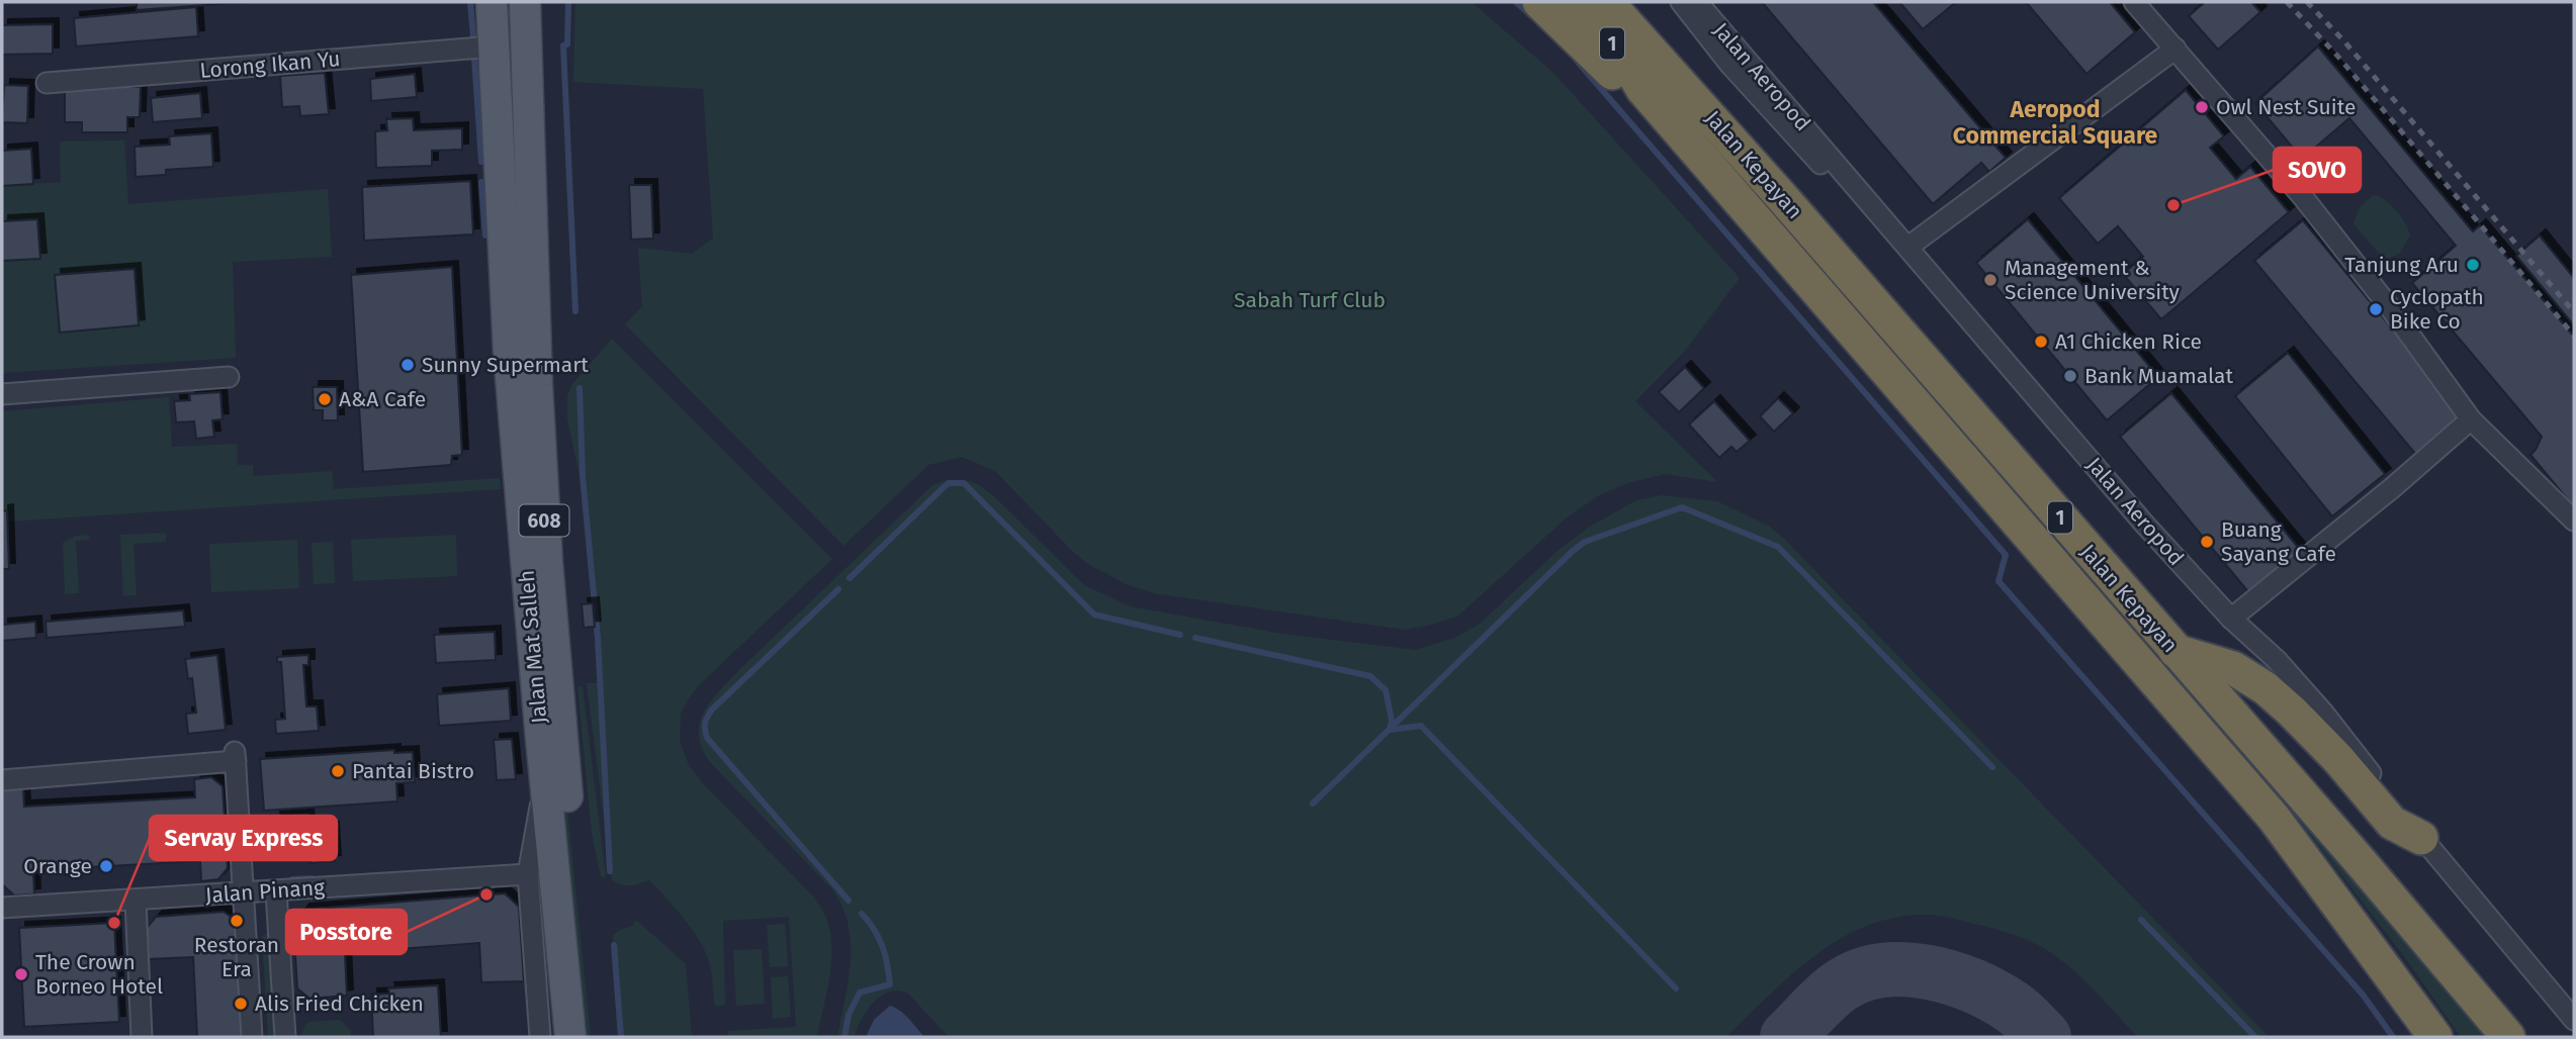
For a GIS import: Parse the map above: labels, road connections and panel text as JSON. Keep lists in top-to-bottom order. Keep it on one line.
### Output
{"streets":{"highway":["1","Jalan Kepayan"],"main road":["608","Jalan Mat Salleh"],"street":["Lorong Ikan Yu","Jalan Aeropod","Jalan Pinang"]},"crossings":[["Lorong Ikan Yu","Jalan Mat Salleh"]],"districts":["Aeropod Commercial Square"],"parks":["Sabah Turf Club"],"places":["Owl Nest Suite","SOVO","Tanjung Aru","Management & Science University","Cyclopath Bike Co","A1 Chicken Rice","Sunny Supermart","Bank Muamalat","A&A Cafe","Buang Sayang Cafe","Pantai Bistro","Orange","Posstore","Restoran Era","Servay Express","The Crown Borneo Hotel","Alis Fried Chicken"]}
